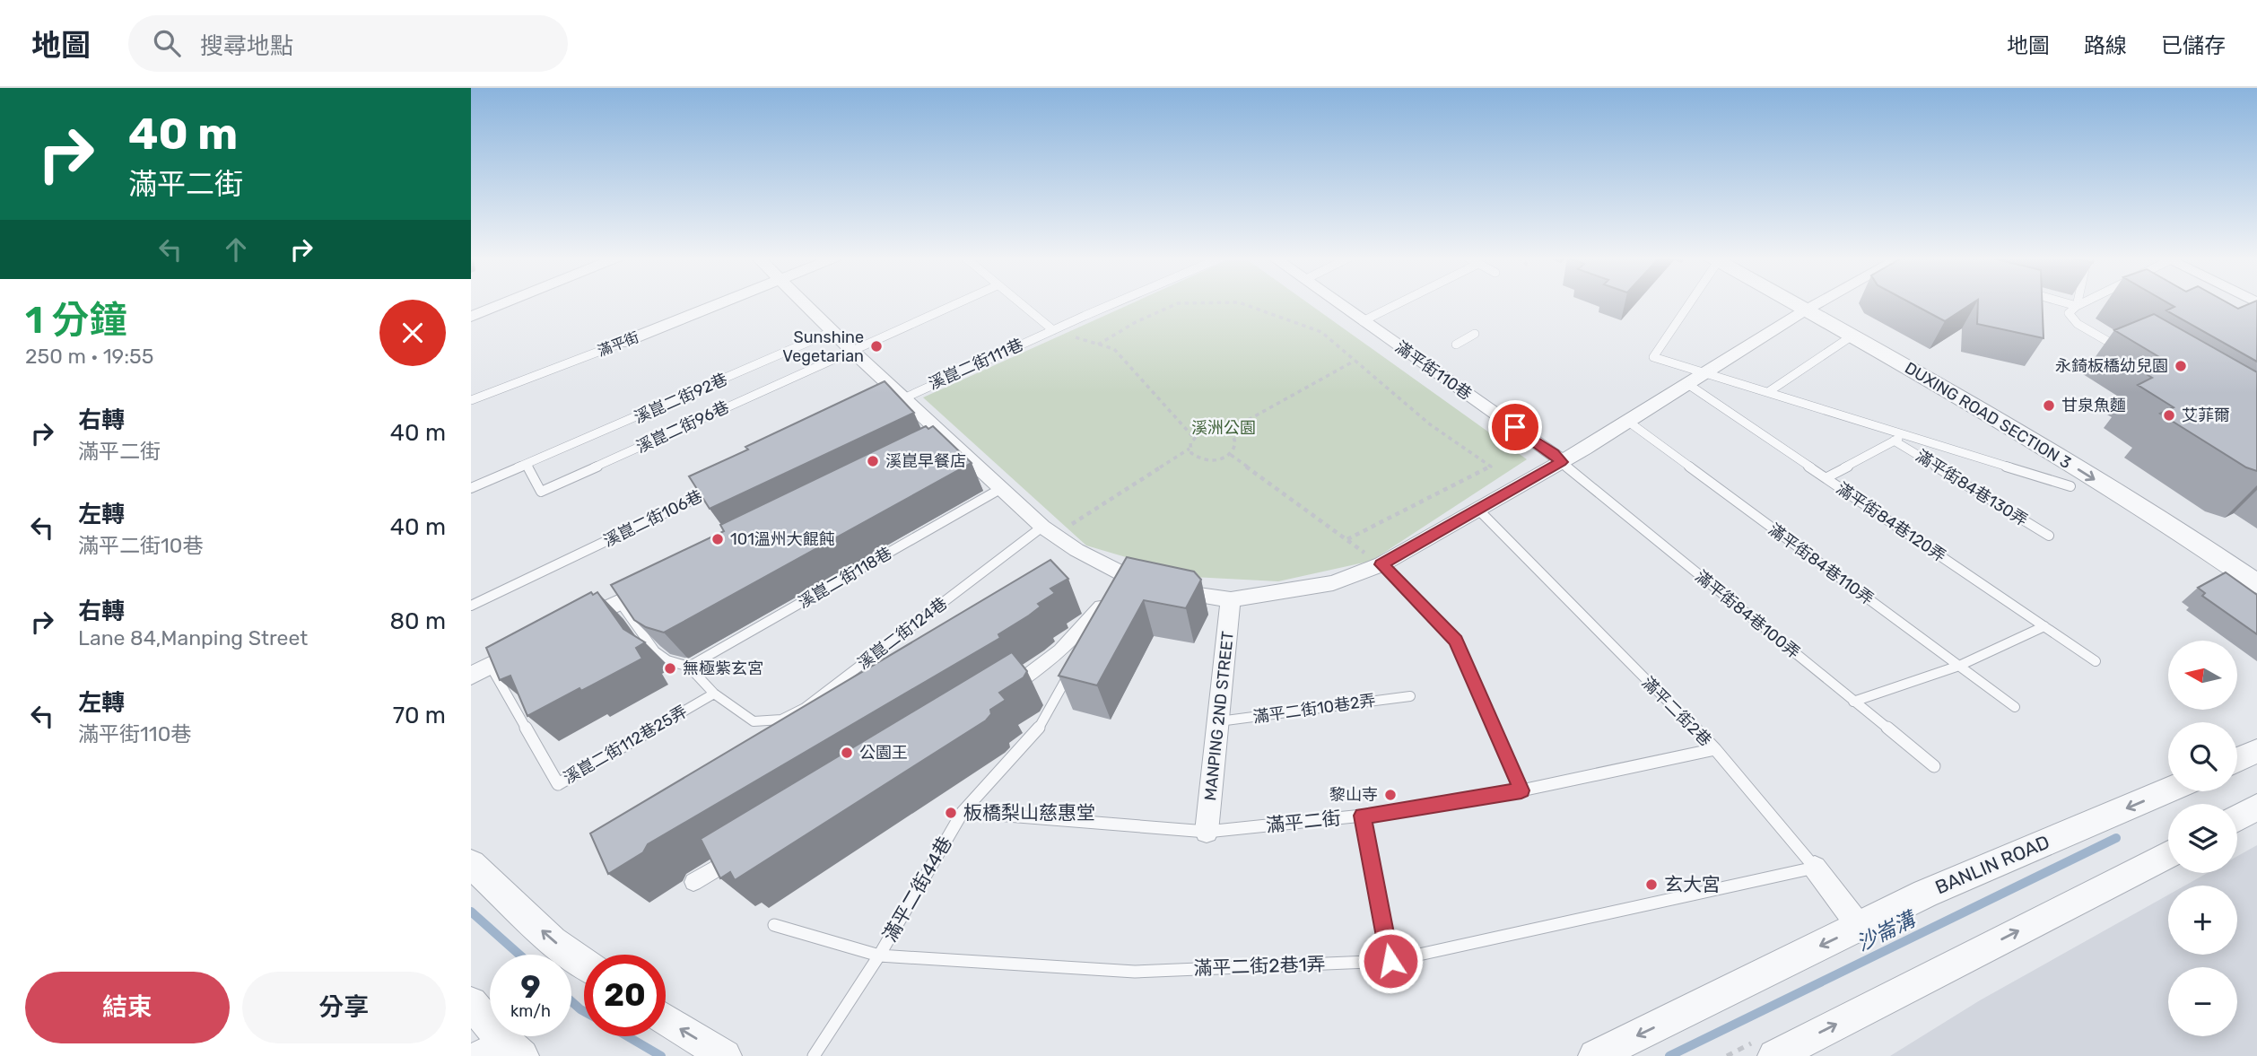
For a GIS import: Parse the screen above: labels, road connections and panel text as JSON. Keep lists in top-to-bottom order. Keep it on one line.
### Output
{"streets":{"street":["滿平街","滿平街110巷","DUXING ROAD SECTION 3","滿平二街2巷","MANPING 2ND STREET","BANLIN ROAD"],"lane":["溪崑二街111巷","溪崑二街92巷","溪崑二街96巷","滿平街84巷130弄","溪崑二街106巷","滿平街84巷120弄","滿平街84巷110弄","溪崑二街118巷","滿平街84巷100弄","溪崑二街124巷","滿平二街10巷2弄","溪崑二街112巷25弄","滿平二街","滿平二街44巷","滿平二街2巷1弄"]},"crossings":[["滿平街110巷","滿平街84巷100弄"],["溪崑二街92巷","溪崑二街96巷"],["滿平街84巷130弄","滿平街84巷120弄"],["溪崑二街124巷","溪崑二街112巷25弄"],["滿平二街10巷2弄","MANPING 2ND STREET"],["滿平二街2巷","滿平二街"],["滿平二街2巷","BANLIN ROAD"],["滿平二街2巷","滿平二街2巷1弄"],["MANPING 2ND STREET","滿平二街"],["滿平二街","滿平二街44巷"],["滿平二街44巷","滿平二街2巷1弄"]],"water":["沙崙溝"],"parks":["溪洲公園"],"places":["Sunshine Vegetarian","永錡板橋幼兒園","甘泉魚麵","艾菲爾","溪崑早餐店","101溫州大餛飩","無極紫玄宮","公園王","黎山寺","板橋梨山慈惠堂","玄大宮"],"north":"left","page":{"header":"地圖","search":"搜尋地點","nav":["地圖","路線","已儲存"],"turn":["40 m","滿平二街"],"heading":["1 分鐘","250 m · 19:55"],"list":[{"name":"右轉","note":"滿平二街","value":"40 m"},{"name":"左轉","note":"滿平二街10巷","value":"40 m"},{"name":"右轉","note":"Lane 84,Manping Street","value":"80 m"},{"name":"左轉","note":"滿平街110巷","value":"70 m"}],"map_buttons":["+","−"],"speed":"9 km/h","limit":"20","buttons":["結束","分享"]}}
